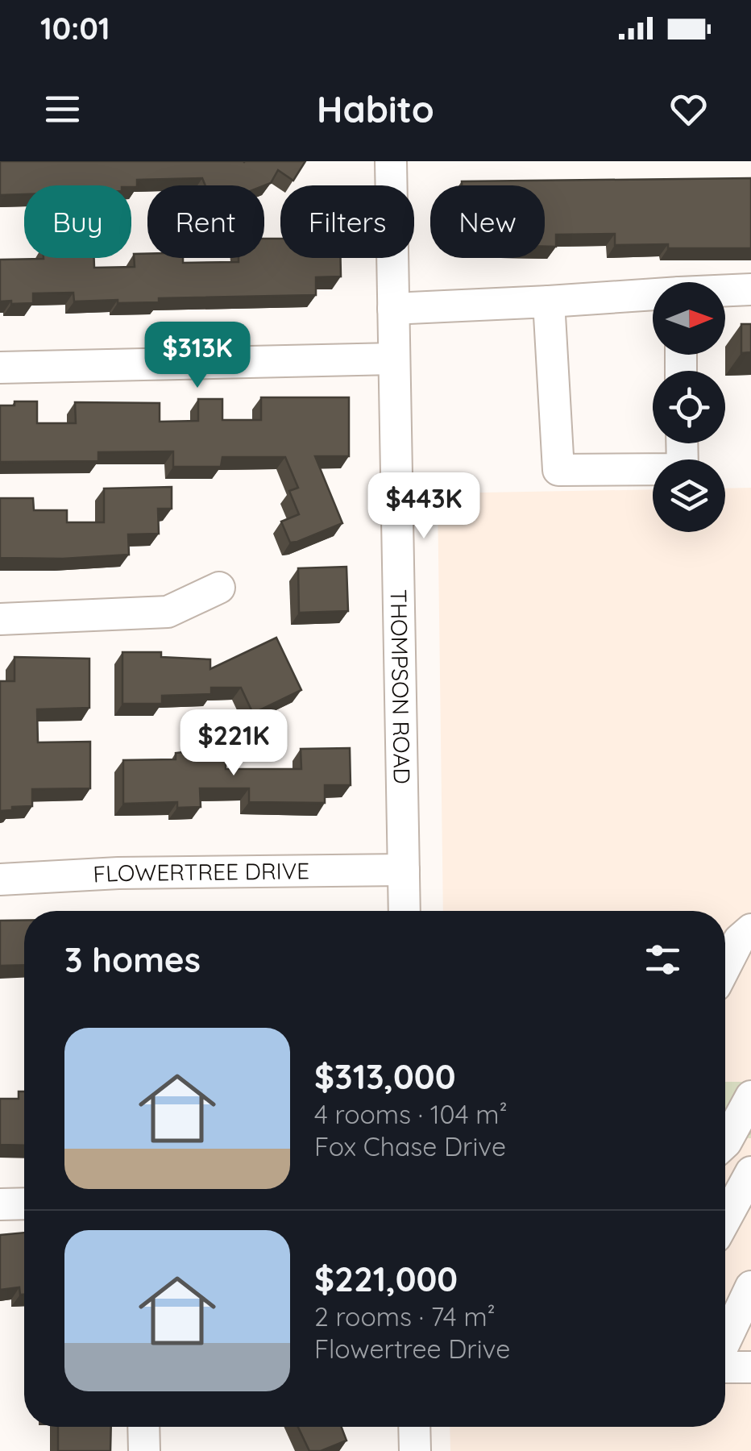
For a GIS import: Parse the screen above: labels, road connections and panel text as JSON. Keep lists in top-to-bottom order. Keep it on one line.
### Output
{"streets":{"street":["THOMPSON ROAD","FLOWERTREE DRIVE"]},"crossings":[["THOMPSON ROAD","FLOWERTREE DRIVE"]],"north":"right","page":{"status":"10:01","header":"Habito","chip":["Buy","Rent","Filters","New"],"price":["$313K","$443K","$221K"],"heading":"3 homes","list":[{"name":"$313,000","note":"4 rooms · 104 m² · Fox Chase Drive"},{"name":"$221,000","note":"2 rooms · 74 m² · Flowertree Drive"}]}}
